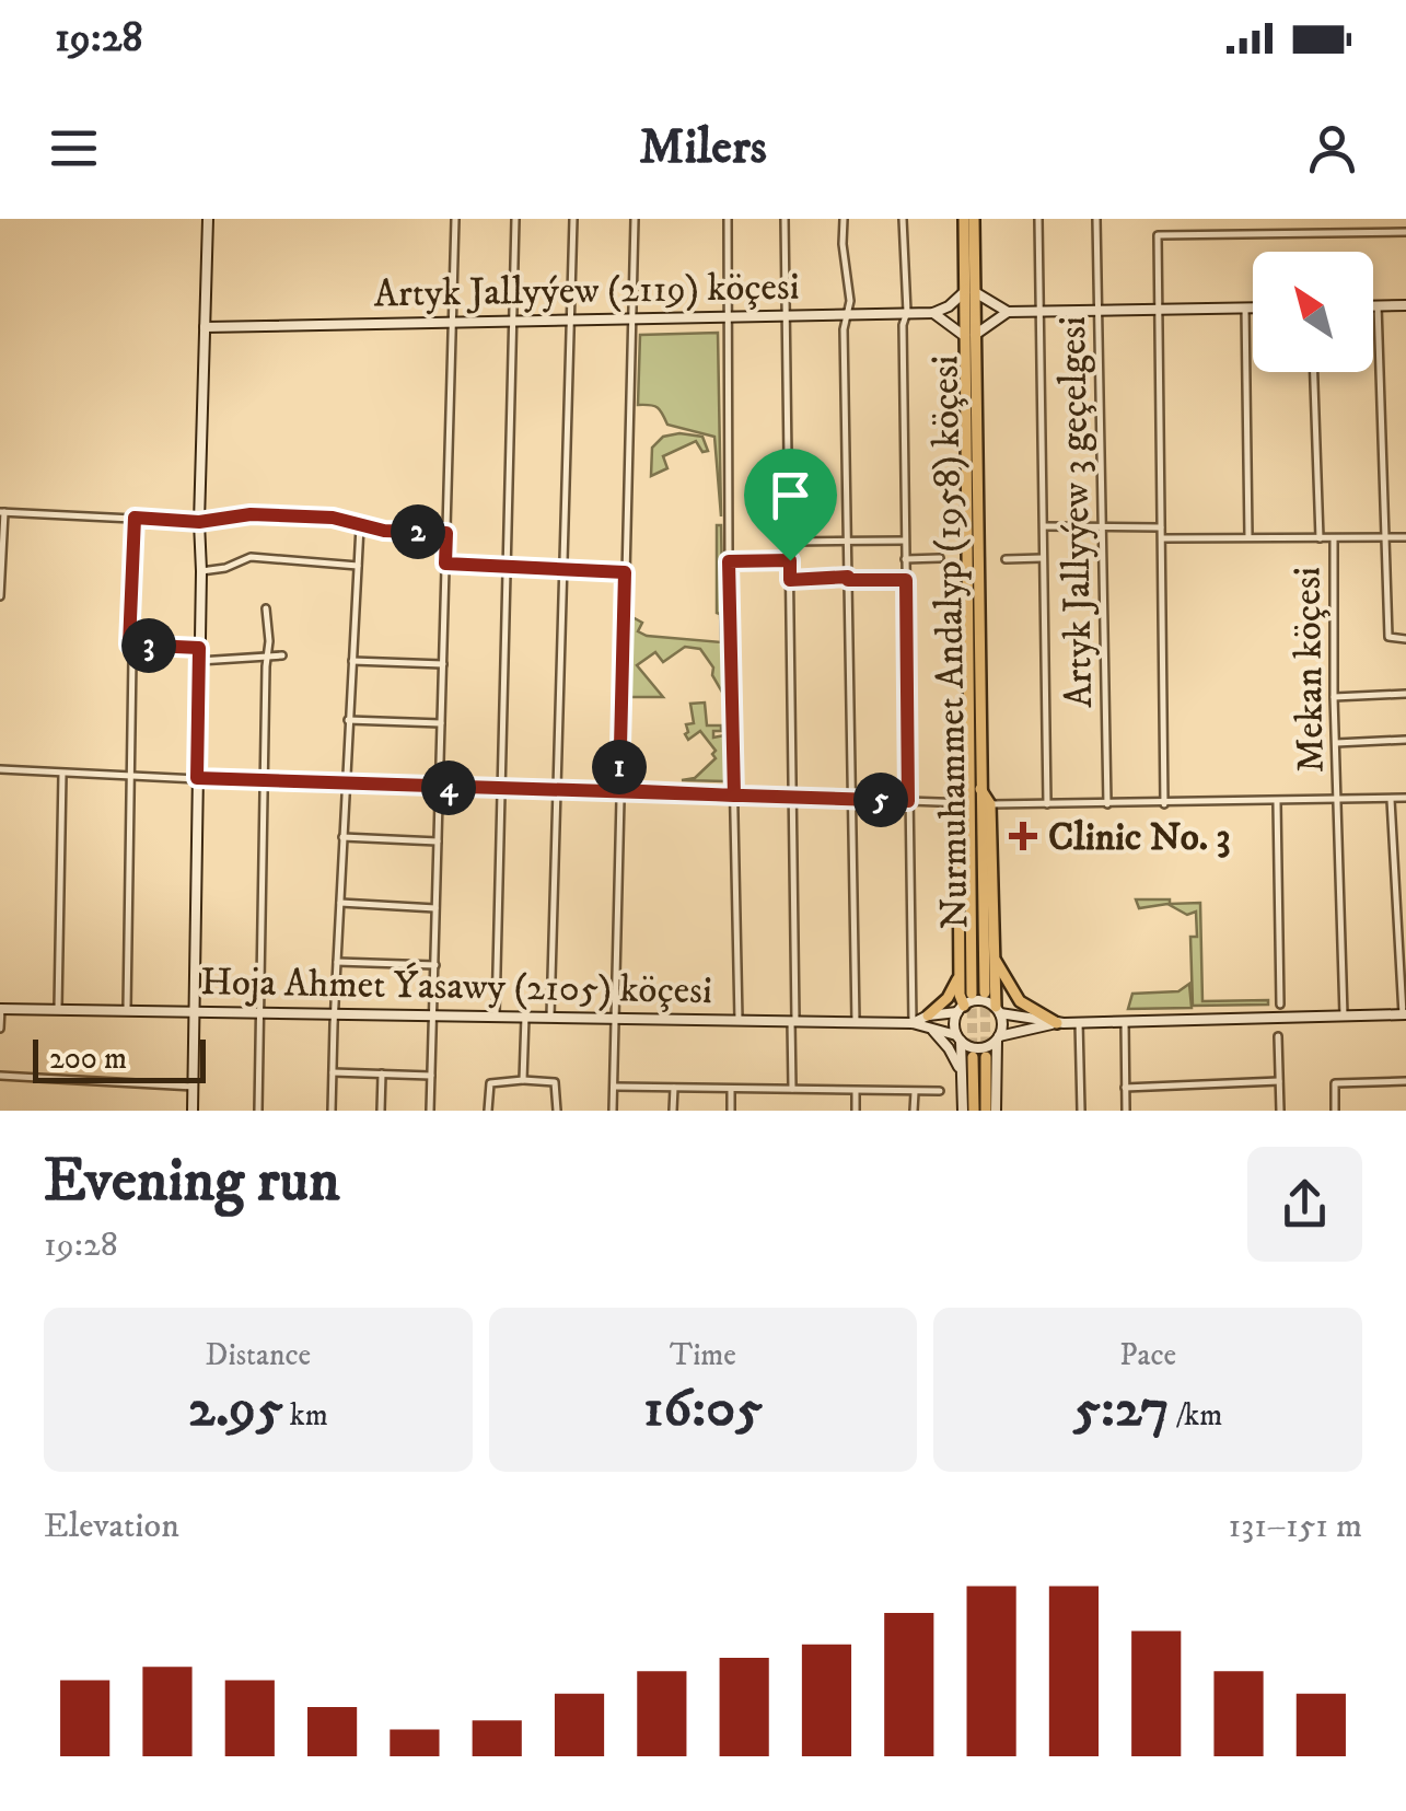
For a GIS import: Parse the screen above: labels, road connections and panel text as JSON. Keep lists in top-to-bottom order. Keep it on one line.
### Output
{"streets":{"main road":["Nurmuhammet Andalyp (1958) köçesi"],"street":["Artyk Jallyýew (2119) köçesi","Artyk Jallyýew 3 geçelgesi","Mekan köçesi","Hoja Ahmet Ýasawy (2105) köçesi"]},"crossings":[["Artyk Jallyýew (2119) köçesi","Nurmuhammet Andalyp (1958) köçesi"]],"places":{"health":["Clinic No. 3"]},"scale_bar":"200 m","north":"top left","page":{"status":"19:28","header":"Milers","pins":["2","3","1","4","5"],"scale":"200 m","heading":["Evening run","19:28"],"stats":[["Distance","2.95 km"],["Time","16:05"],["Pace","5:27 /km"]],"chart":["Elevation","131–151 m"]}}
